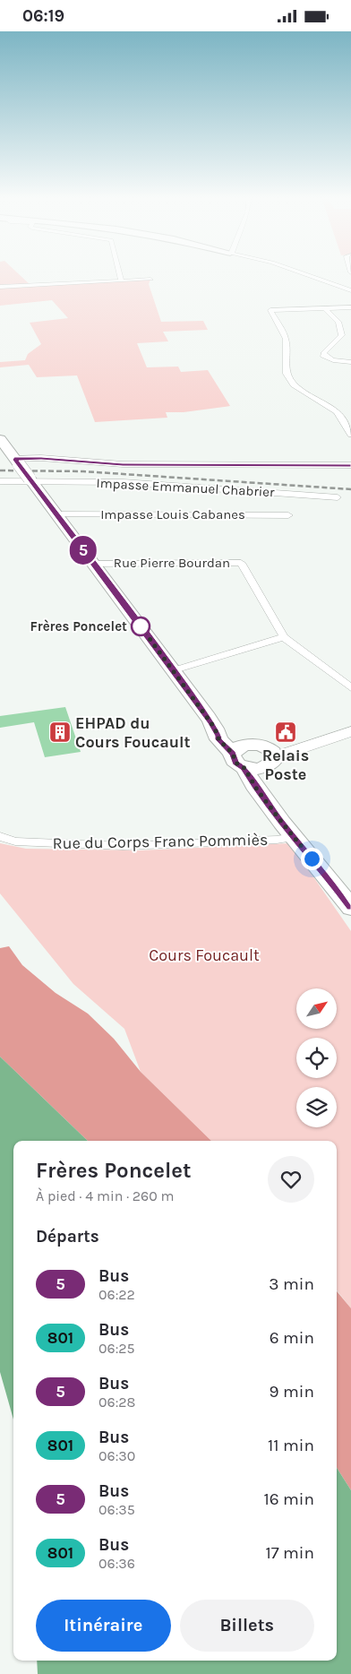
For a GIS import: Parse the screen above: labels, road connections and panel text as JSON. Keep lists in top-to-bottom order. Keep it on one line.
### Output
{"streets":{"street":["Impasse Emmanuel Chabrier","Impasse Louis Cabanes","Rue Pierre Bourdan","Rue du Corps Franc Pommiès"]},"parks":["Cours Foucault"],"places":{"other":["Frères Poncelet"],"building":["EHPAD du Cours Foucault"],"public building":["Relais Poste"]},"lines":["bus line 5"],"north":"top right","page":{"status":"06:19","on_map":"5","heading":[["Frères Poncelet","À pied · 4 min · 260 m"],"Départs"],"list":[{"mark":"5","name":"Bus","note":"06:22","value":"3 min"},{"mark":"801","name":"Bus","note":"06:25","value":"6 min"},{"mark":"5","name":"Bus","note":"06:28","value":"9 min"},{"mark":"801","name":"Bus","note":"06:30","value":"11 min"},{"mark":"5","name":"Bus","note":"06:35","value":"16 min"},{"mark":"801","name":"Bus","note":"06:36","value":"17 min"}],"buttons":["Itinéraire","Billets"]}}
